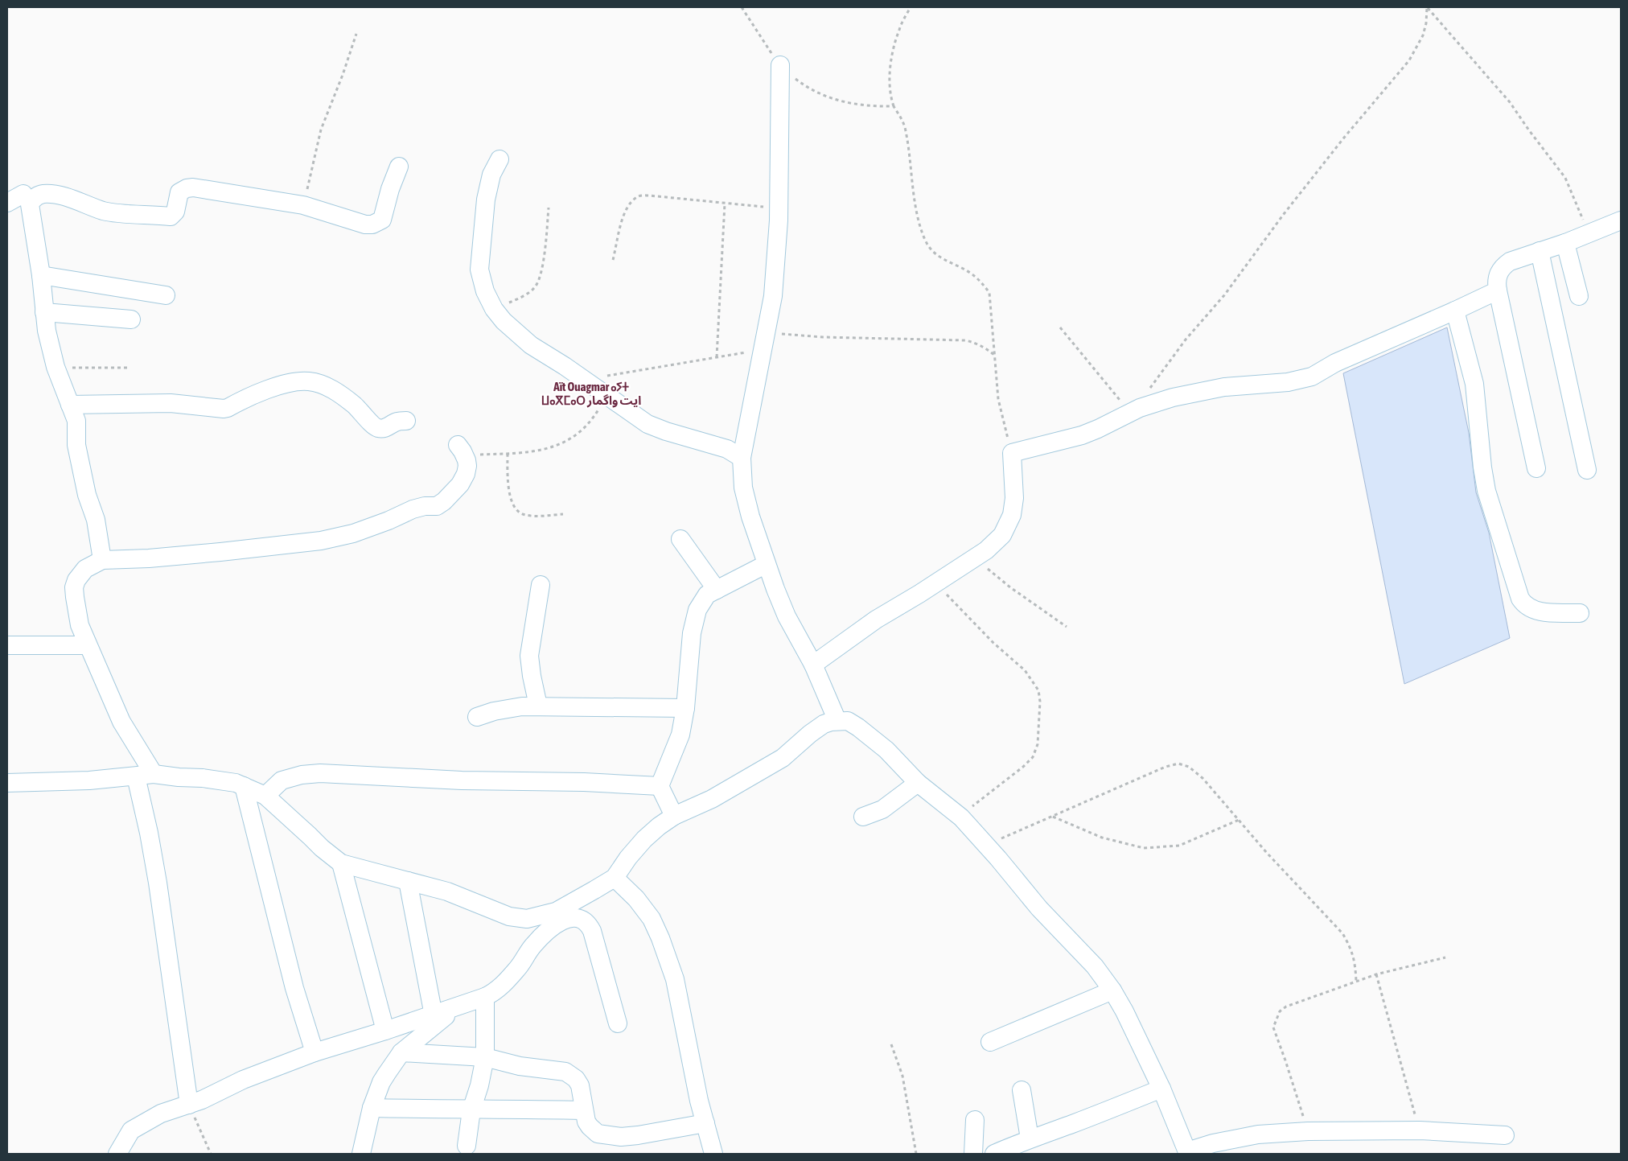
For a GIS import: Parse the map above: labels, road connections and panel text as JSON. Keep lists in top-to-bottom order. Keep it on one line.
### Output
{"districts":["Aït Ouagmar ⴰⵢⵜ ⵡⴰⴳⵎⴰⵔ ايت واگمار"]}
